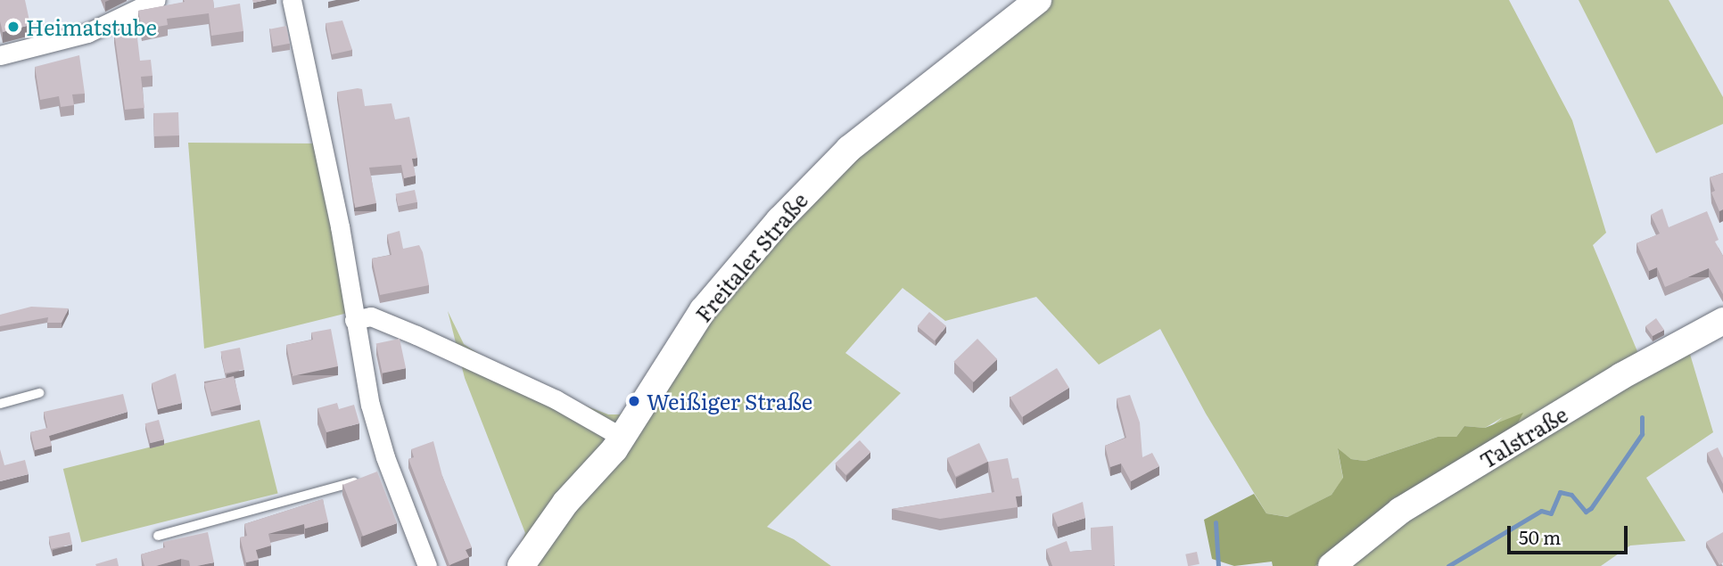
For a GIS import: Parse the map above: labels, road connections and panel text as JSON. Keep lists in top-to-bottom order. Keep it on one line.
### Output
{"streets":{"street":["Freitaler Straße","Talstraße"]},"places":["Heimatstube","Weißiger Straße"],"scale_bar":"50 m"}
